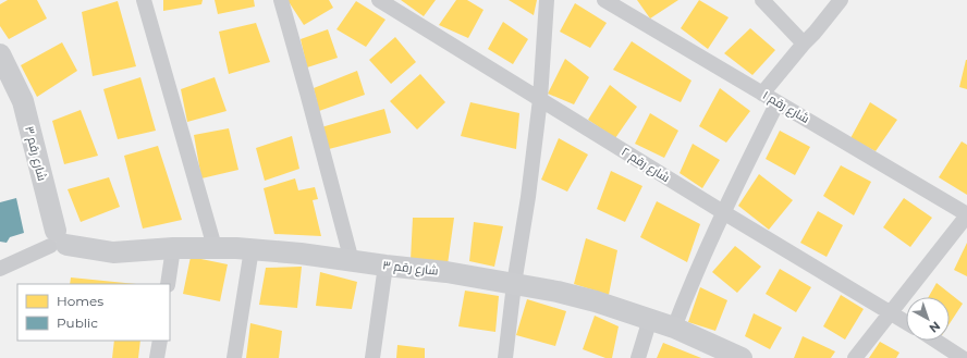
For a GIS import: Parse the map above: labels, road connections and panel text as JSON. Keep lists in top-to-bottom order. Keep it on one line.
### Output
{"streets":{"street":["شارع رقم ١","شارع رقم ٣","شارع رقم ٢"]},"legend":["Homes","Public"],"north":"bottom right"}
